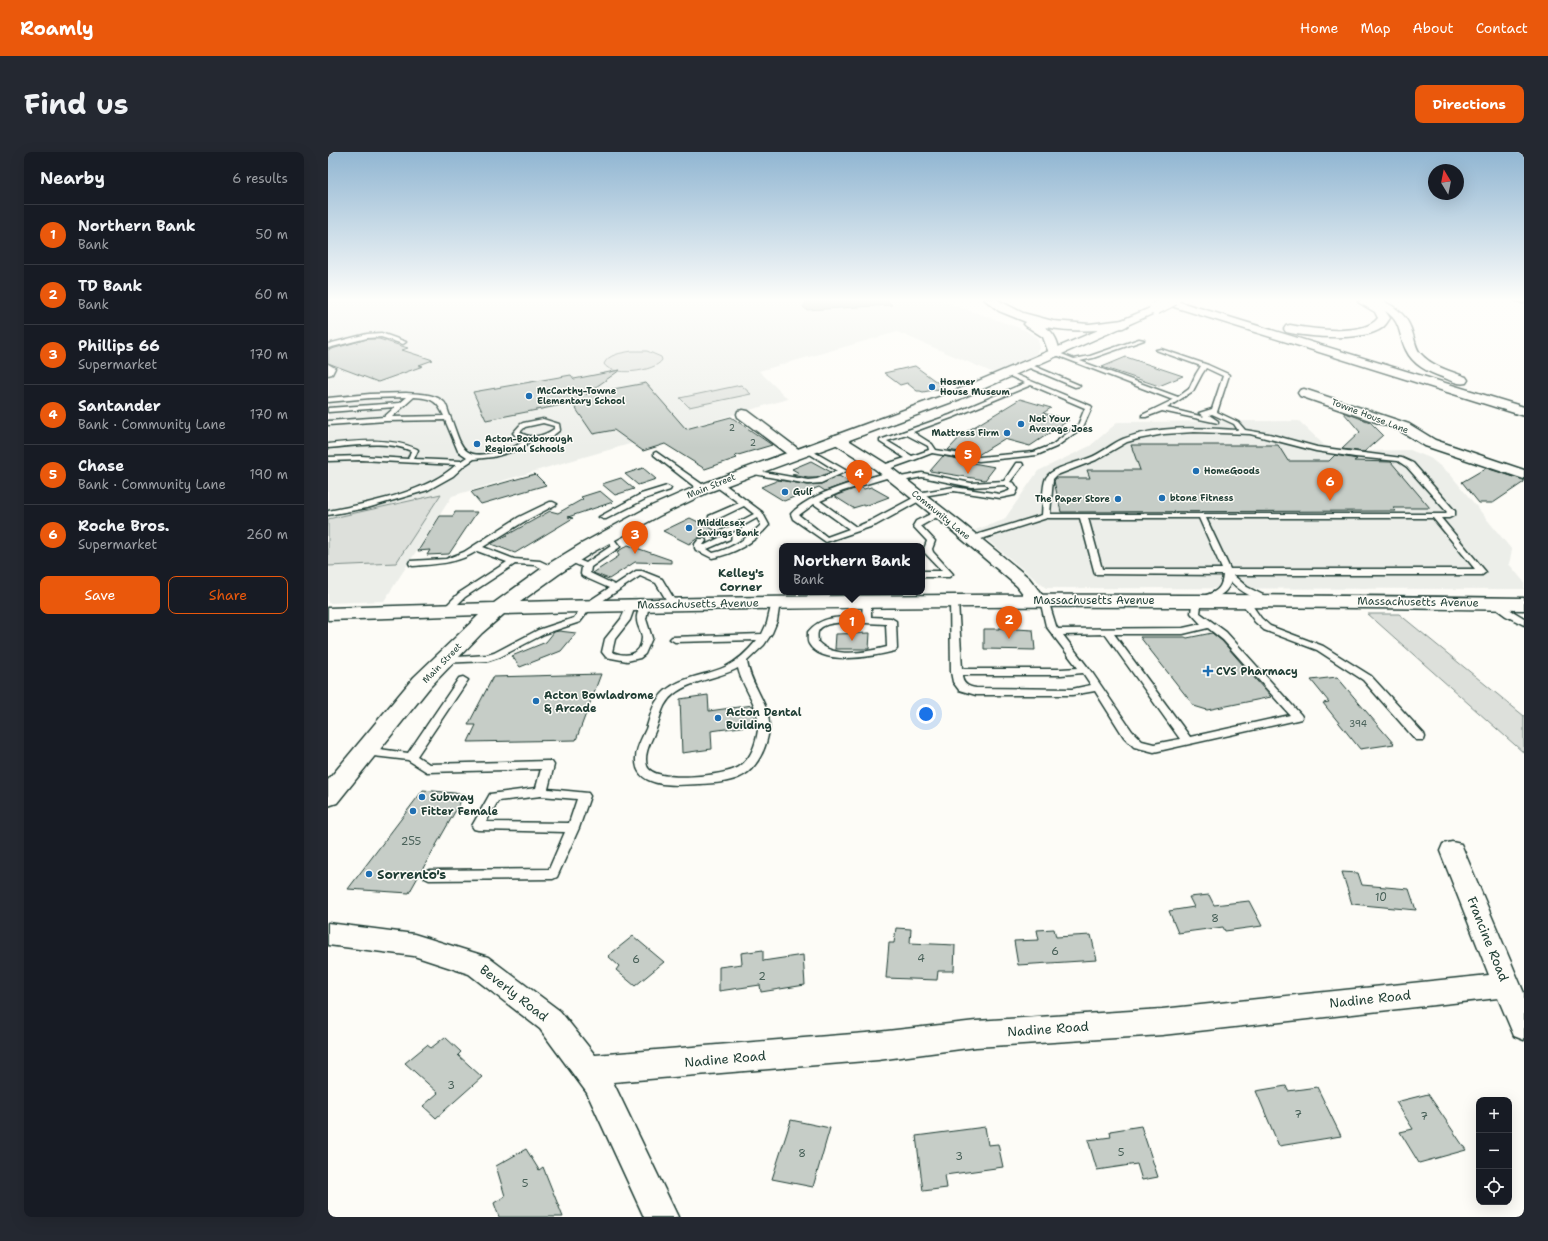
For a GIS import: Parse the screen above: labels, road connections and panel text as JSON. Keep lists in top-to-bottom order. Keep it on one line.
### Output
{"streets":{"main road":["Main Street","Massachusetts Avenue"],"street":["Towne House Lane","Community Lane","Francine Road","Beverly Road","Nadine Road"]},"crossings":[["Main Street","Community Lane"],["Main Street","Massachusetts Avenue"],["Community Lane","Massachusetts Avenue"],["Francine Road","Nadine Road"],["Beverly Road","Nadine Road"]],"districts":["Kelley's Corner"],"places":{"other":["Hosmer House Museum","McCarthy-Towne Elementary School","Not Your Average Joes","Mattress Firm","Acton-Boxborough Regional Schools","HomeGoods","Gulf","btone Fitness","The Paper Store","Middlesex Savings Bank","Acton Bowladrome & Arcade","Acton Dental Building","Subway","Fitter Female","Sorrento's"],"health":["CVS Pharmacy"]},"house_numbers":["2","2","394","255","10","8","6","4","6","2","3","7","7","5","8","3","5"],"north":"top","page":{"header":"Roamly","nav":["Home","Map","About","Contact"],"title":"Find us","buttons":["Directions",["Save","Share"]],"heading":["Nearby","6 results"],"list":[{"mark":"1","name":"Northern Bank","note":"Bank","value":"50 m"},{"mark":"2","name":"TD Bank","note":"Bank","value":"60 m"},{"mark":"3","name":"Phillips 66","note":"Supermarket","value":"170 m"},{"mark":"4","name":"Santander","note":"Bank · Community Lane","value":"170 m"},{"mark":"5","name":"Chase","note":"Bank · Community Lane","value":"190 m"},{"mark":"6","name":"Roche Bros.","note":"Supermarket","value":"260 m"}],"pins":["5","4","6","3","2","1"],"popup":["Northern Bank","Bank"],"map_buttons":["+","−"]}}
